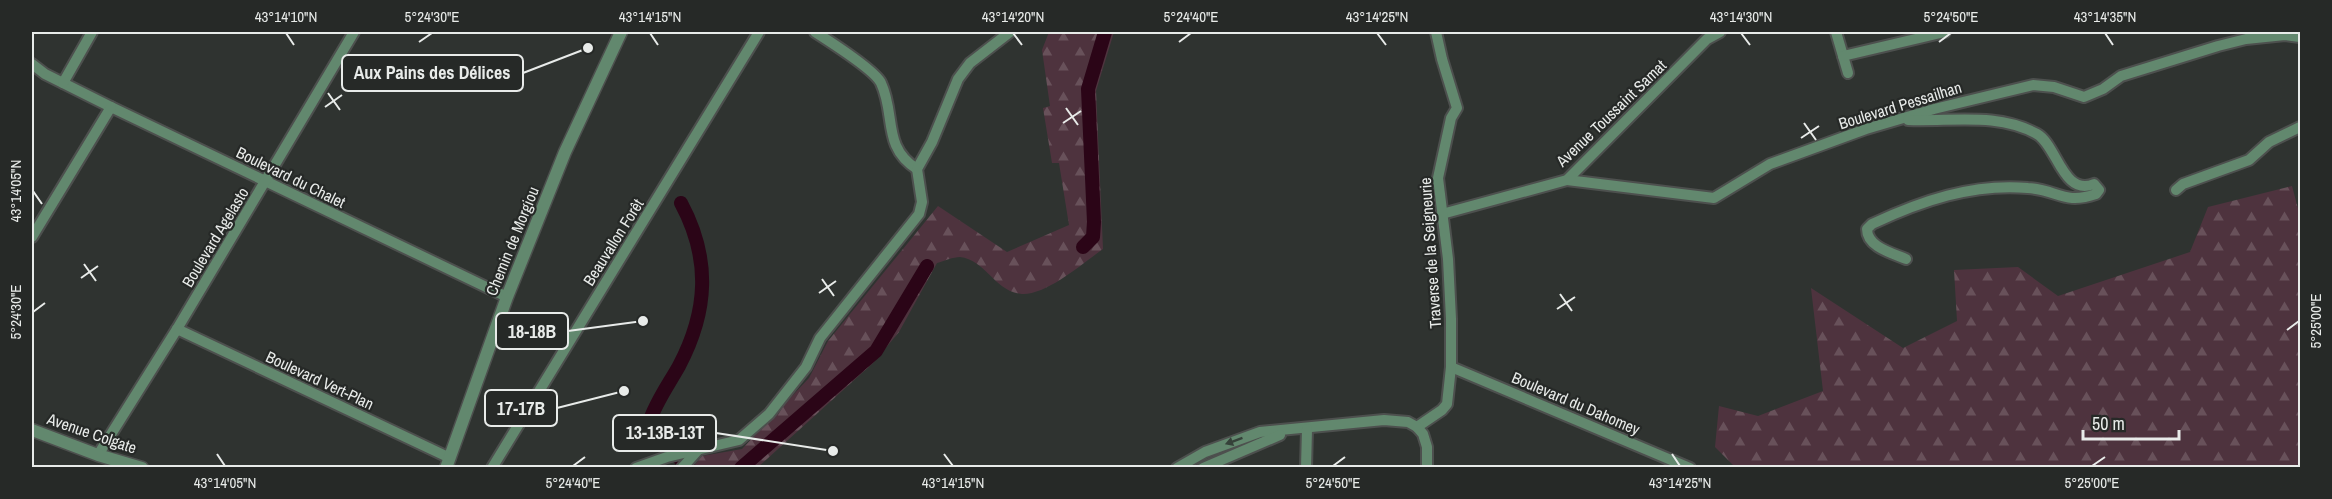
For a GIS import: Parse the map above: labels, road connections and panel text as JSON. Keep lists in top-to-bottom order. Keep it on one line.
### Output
{"streets":{"street":["Boulevard Pessailhan","Avenue Toussaint Samat","Boulevard du Chalet","Boulevard Agelasto","Chemin de Morgiou","Beauvallon Forêt","Traverse de la Seigneurie","Boulevard Vert-Plan","Boulevard du Dahomey","Avenue Colgate"]},"crossings":[["Boulevard Pessailhan","Avenue Toussaint Samat"],["Avenue Toussaint Samat","Traverse de la Seigneurie"],["Boulevard du Chalet","Boulevard Agelasto"],["Boulevard du Chalet","Chemin de Morgiou"],["Boulevard Agelasto","Boulevard Vert-Plan"],["Boulevard Agelasto","Avenue Colgate"],["Chemin de Morgiou","Boulevard Vert-Plan"],["Traverse de la Seigneurie","Boulevard du Dahomey"]],"places":["Aux Pains des Délices","18-18B","17-17B","13-13B-13T"],"scale_bar":"50 m","coordinates":["43°14'10\"N","5°24'30\"E","43°14'15\"N","43°14'20\"N","5°24'40\"E","43°14'25\"N","43°14'30\"N","5°24'50\"E","43°14'35\"N","43°14'05\"N","5°25'00\"E"]}
